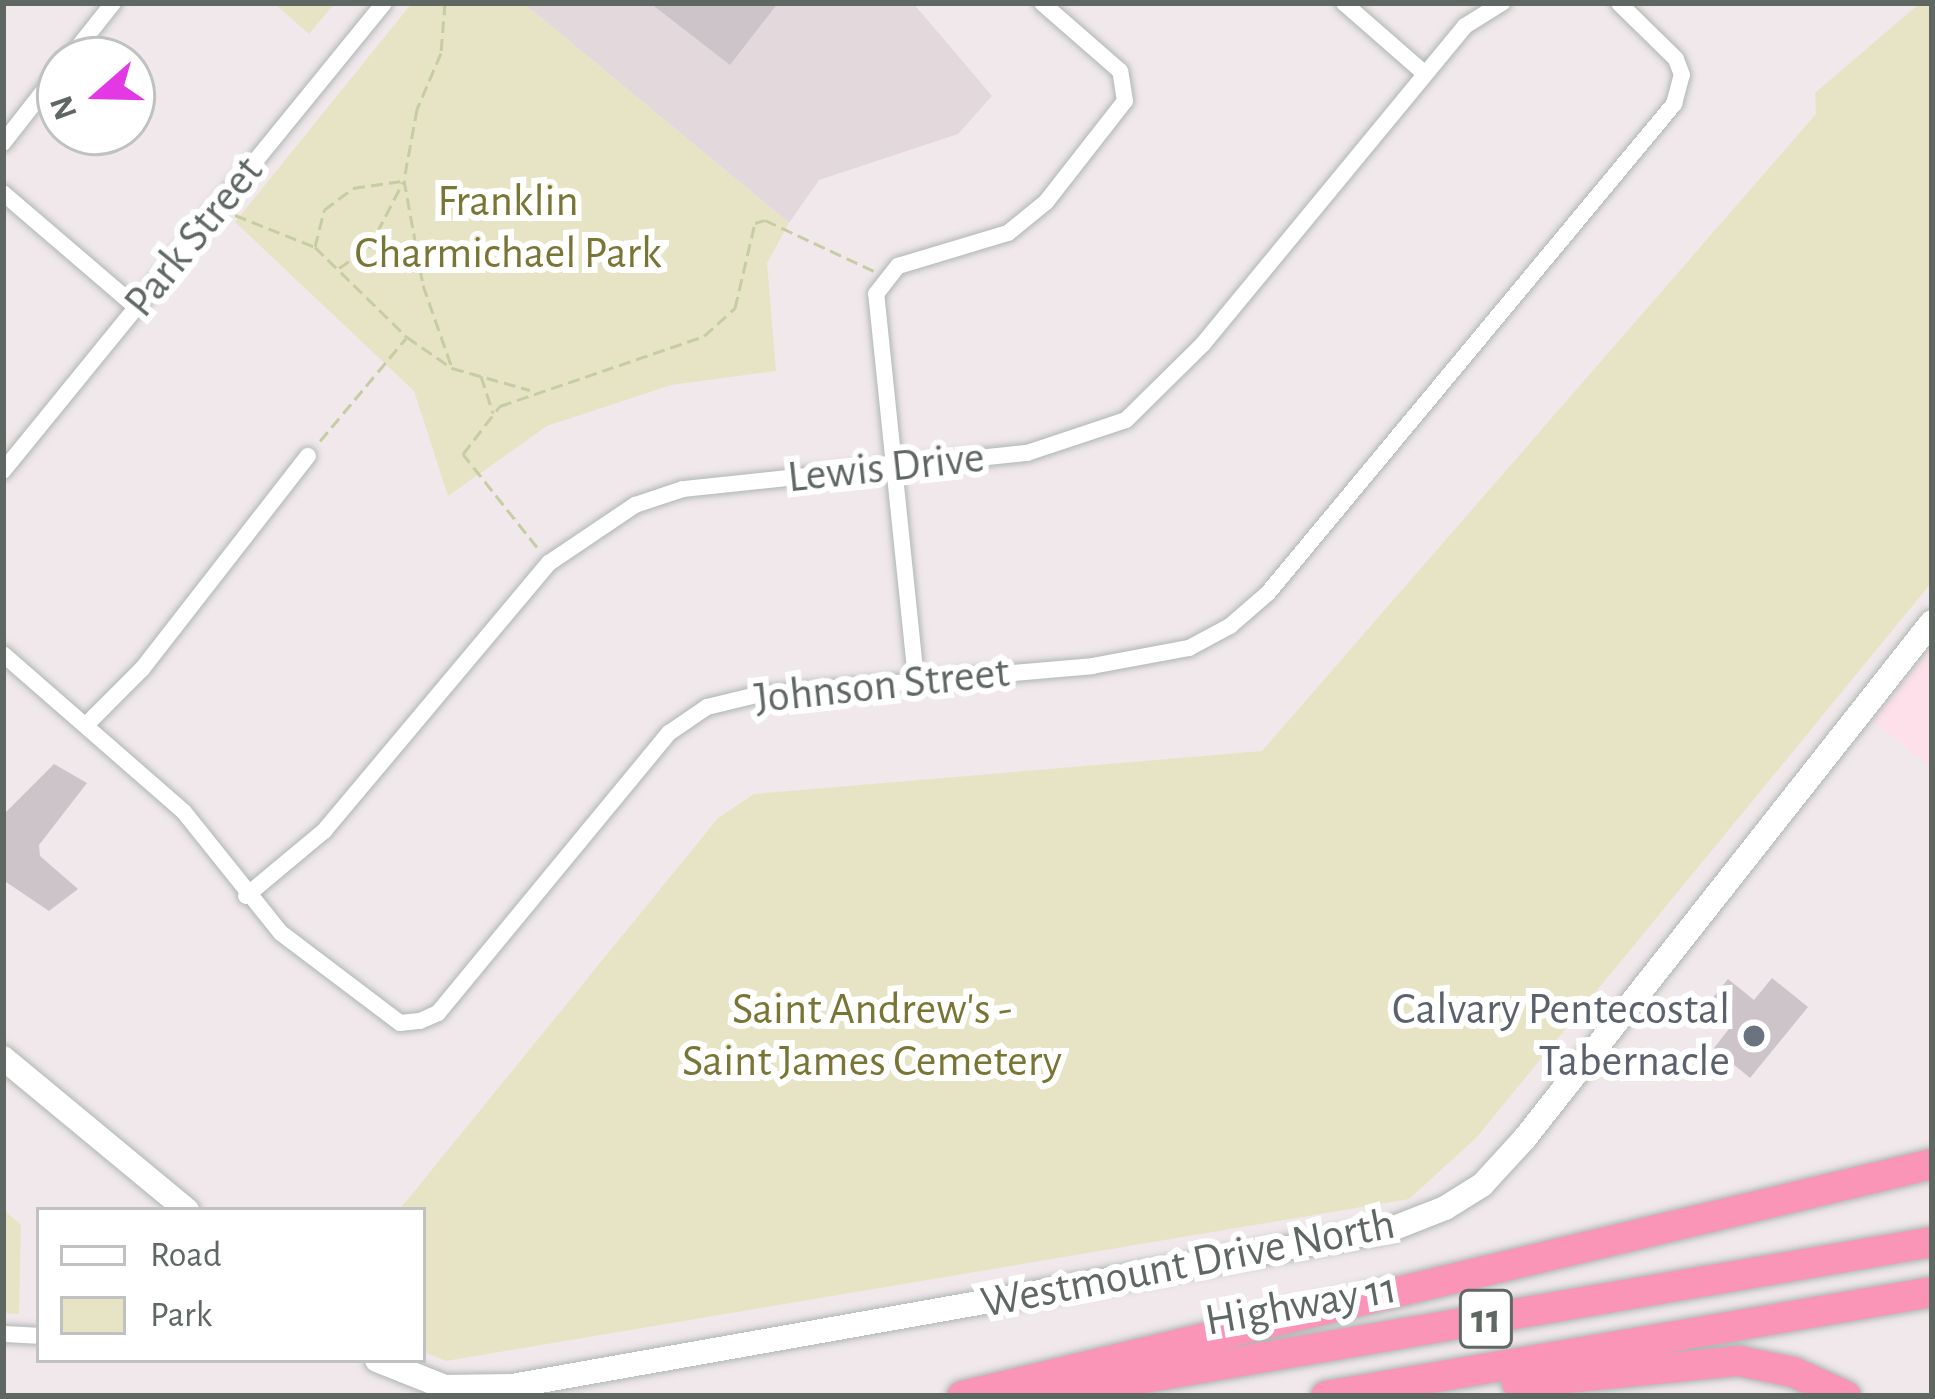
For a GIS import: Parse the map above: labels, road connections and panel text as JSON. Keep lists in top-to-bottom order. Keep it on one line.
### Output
{"streets":{"highway":["Highway 11","11"],"street":["Park Street","Lewis Drive","Johnson Street","Westmount Drive North"]},"crossings":[["Lewis Drive","Johnson Street"]],"parks":["Franklin Charmichael Park","Saint Andrew's - Saint James Cemetery"],"places":["Calvary Pentecostal Tabernacle"],"legend":["Road","Park"],"north":"left"}
